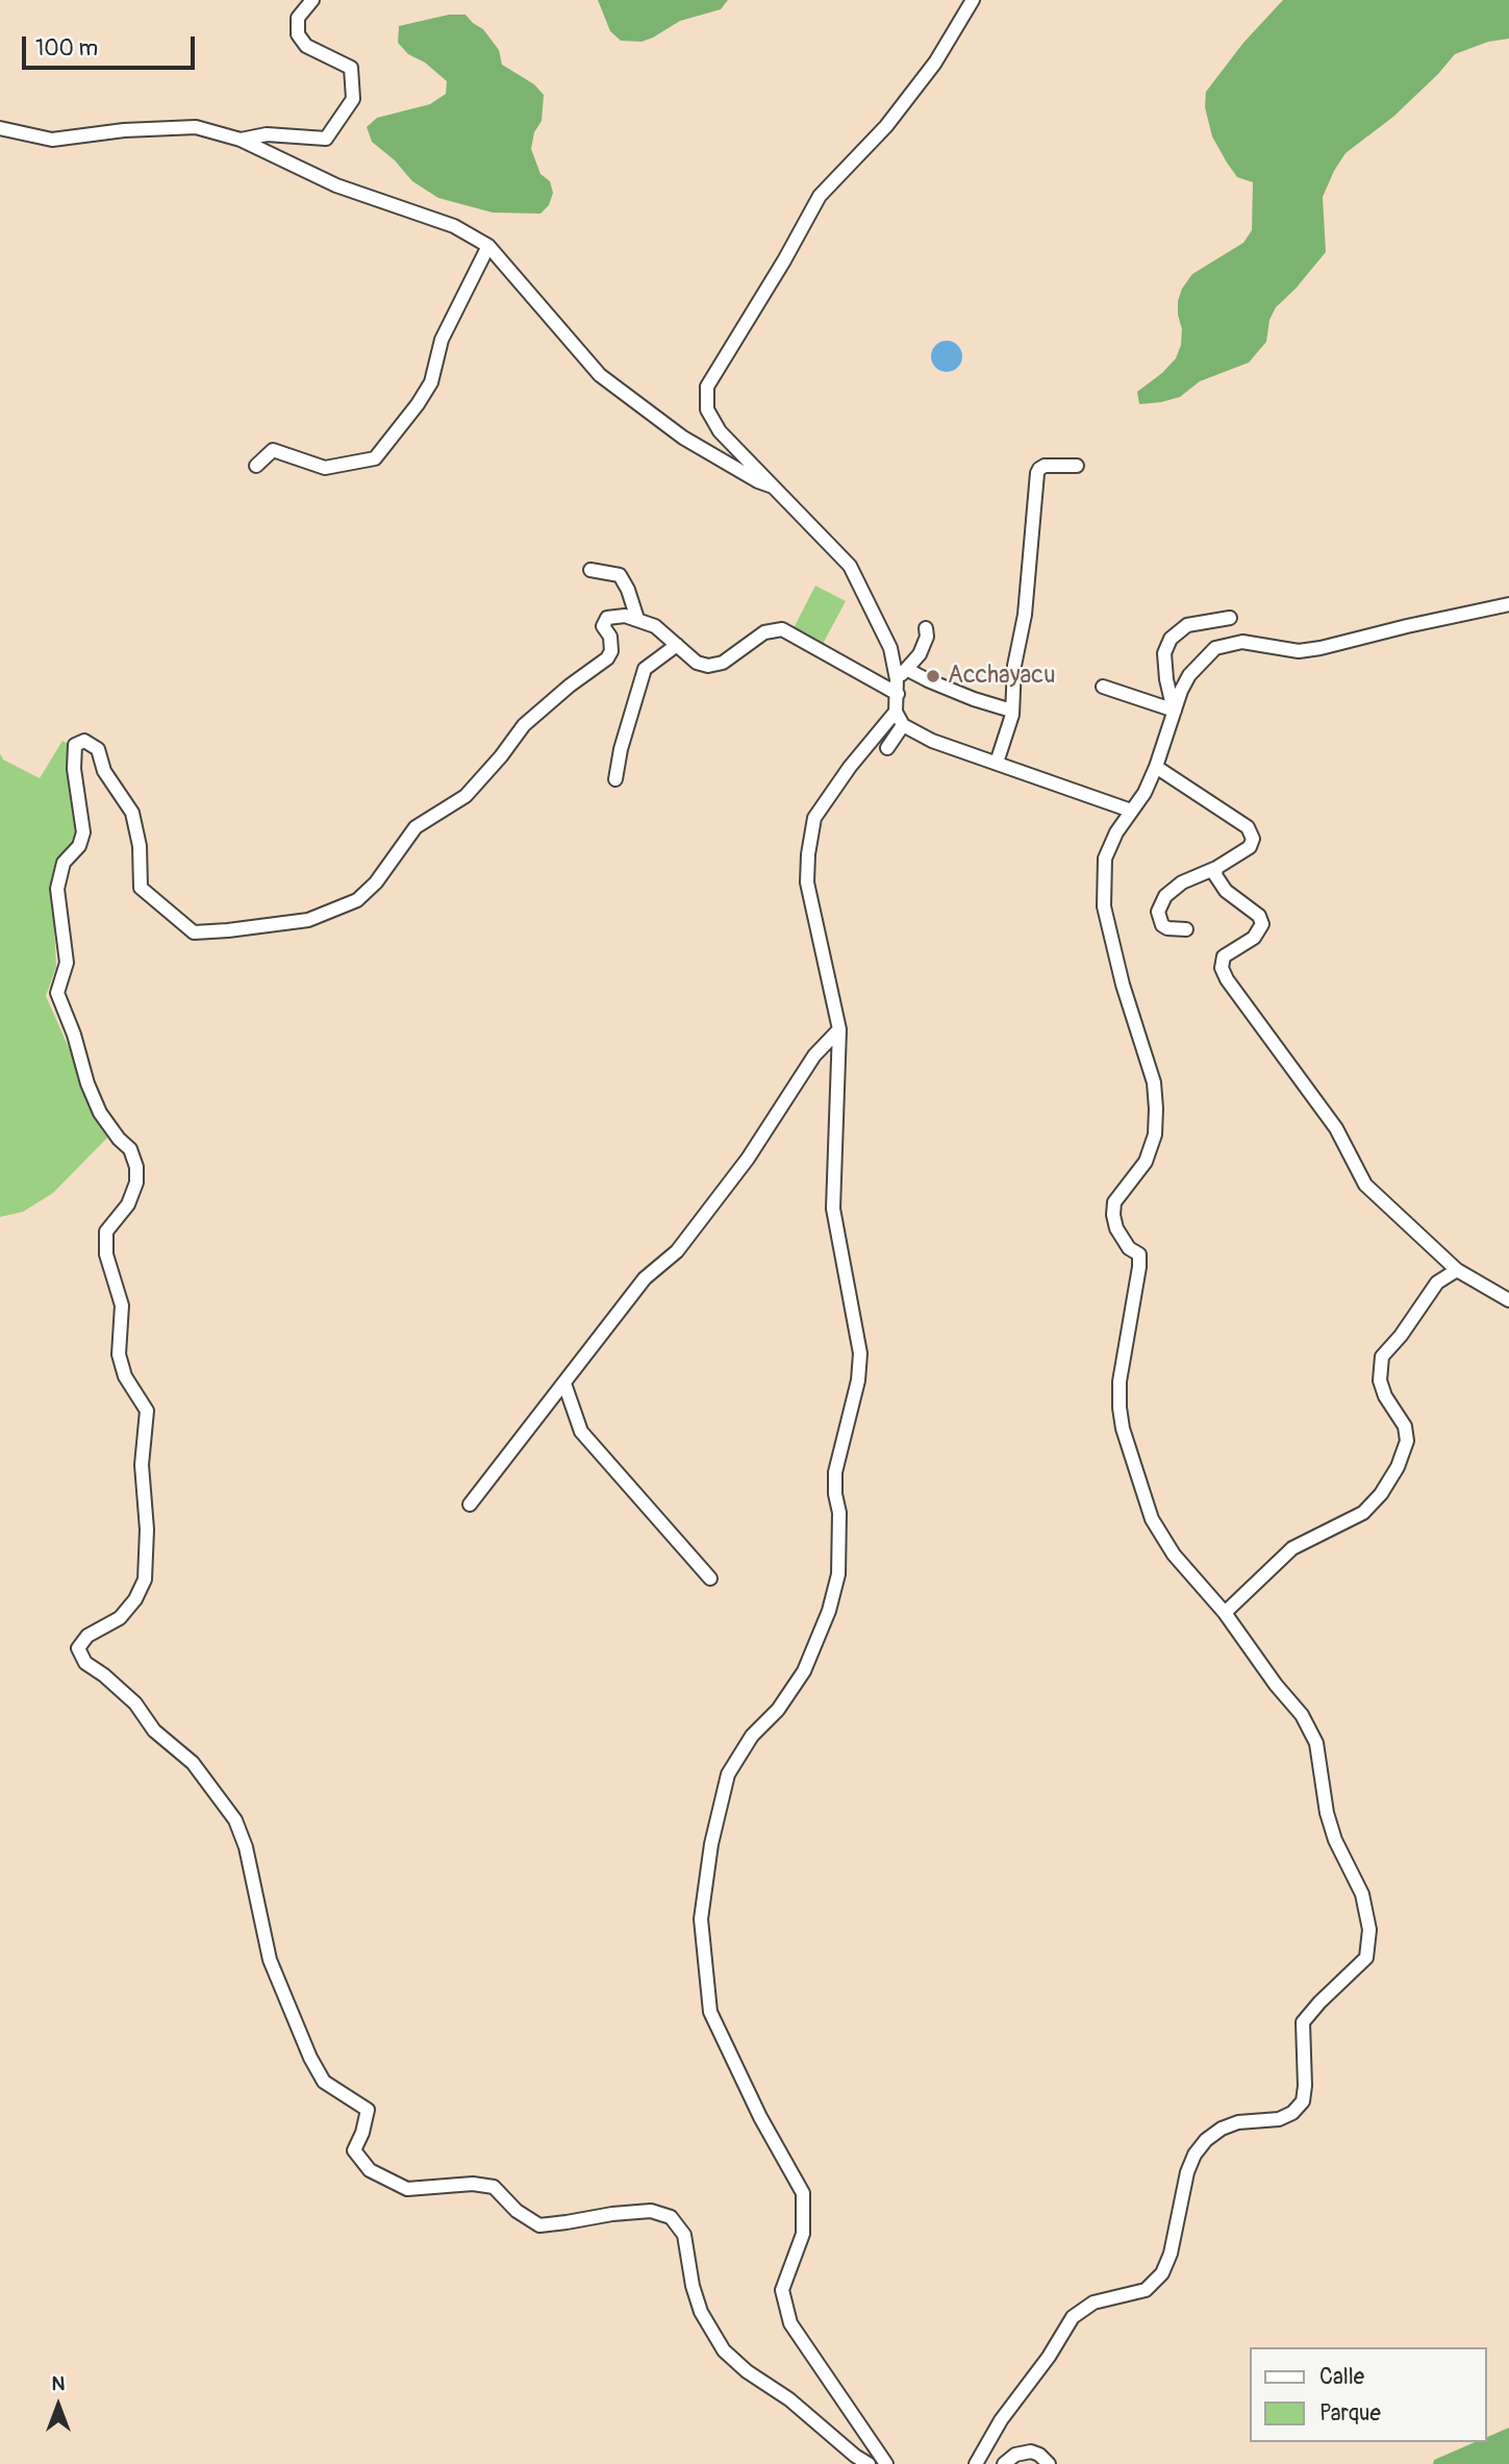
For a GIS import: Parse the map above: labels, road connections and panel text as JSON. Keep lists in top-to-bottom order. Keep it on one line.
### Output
{"places":["Acchayacu"],"legend":["Calle","Parque"],"scale_bar":"100 m","north":"top"}
